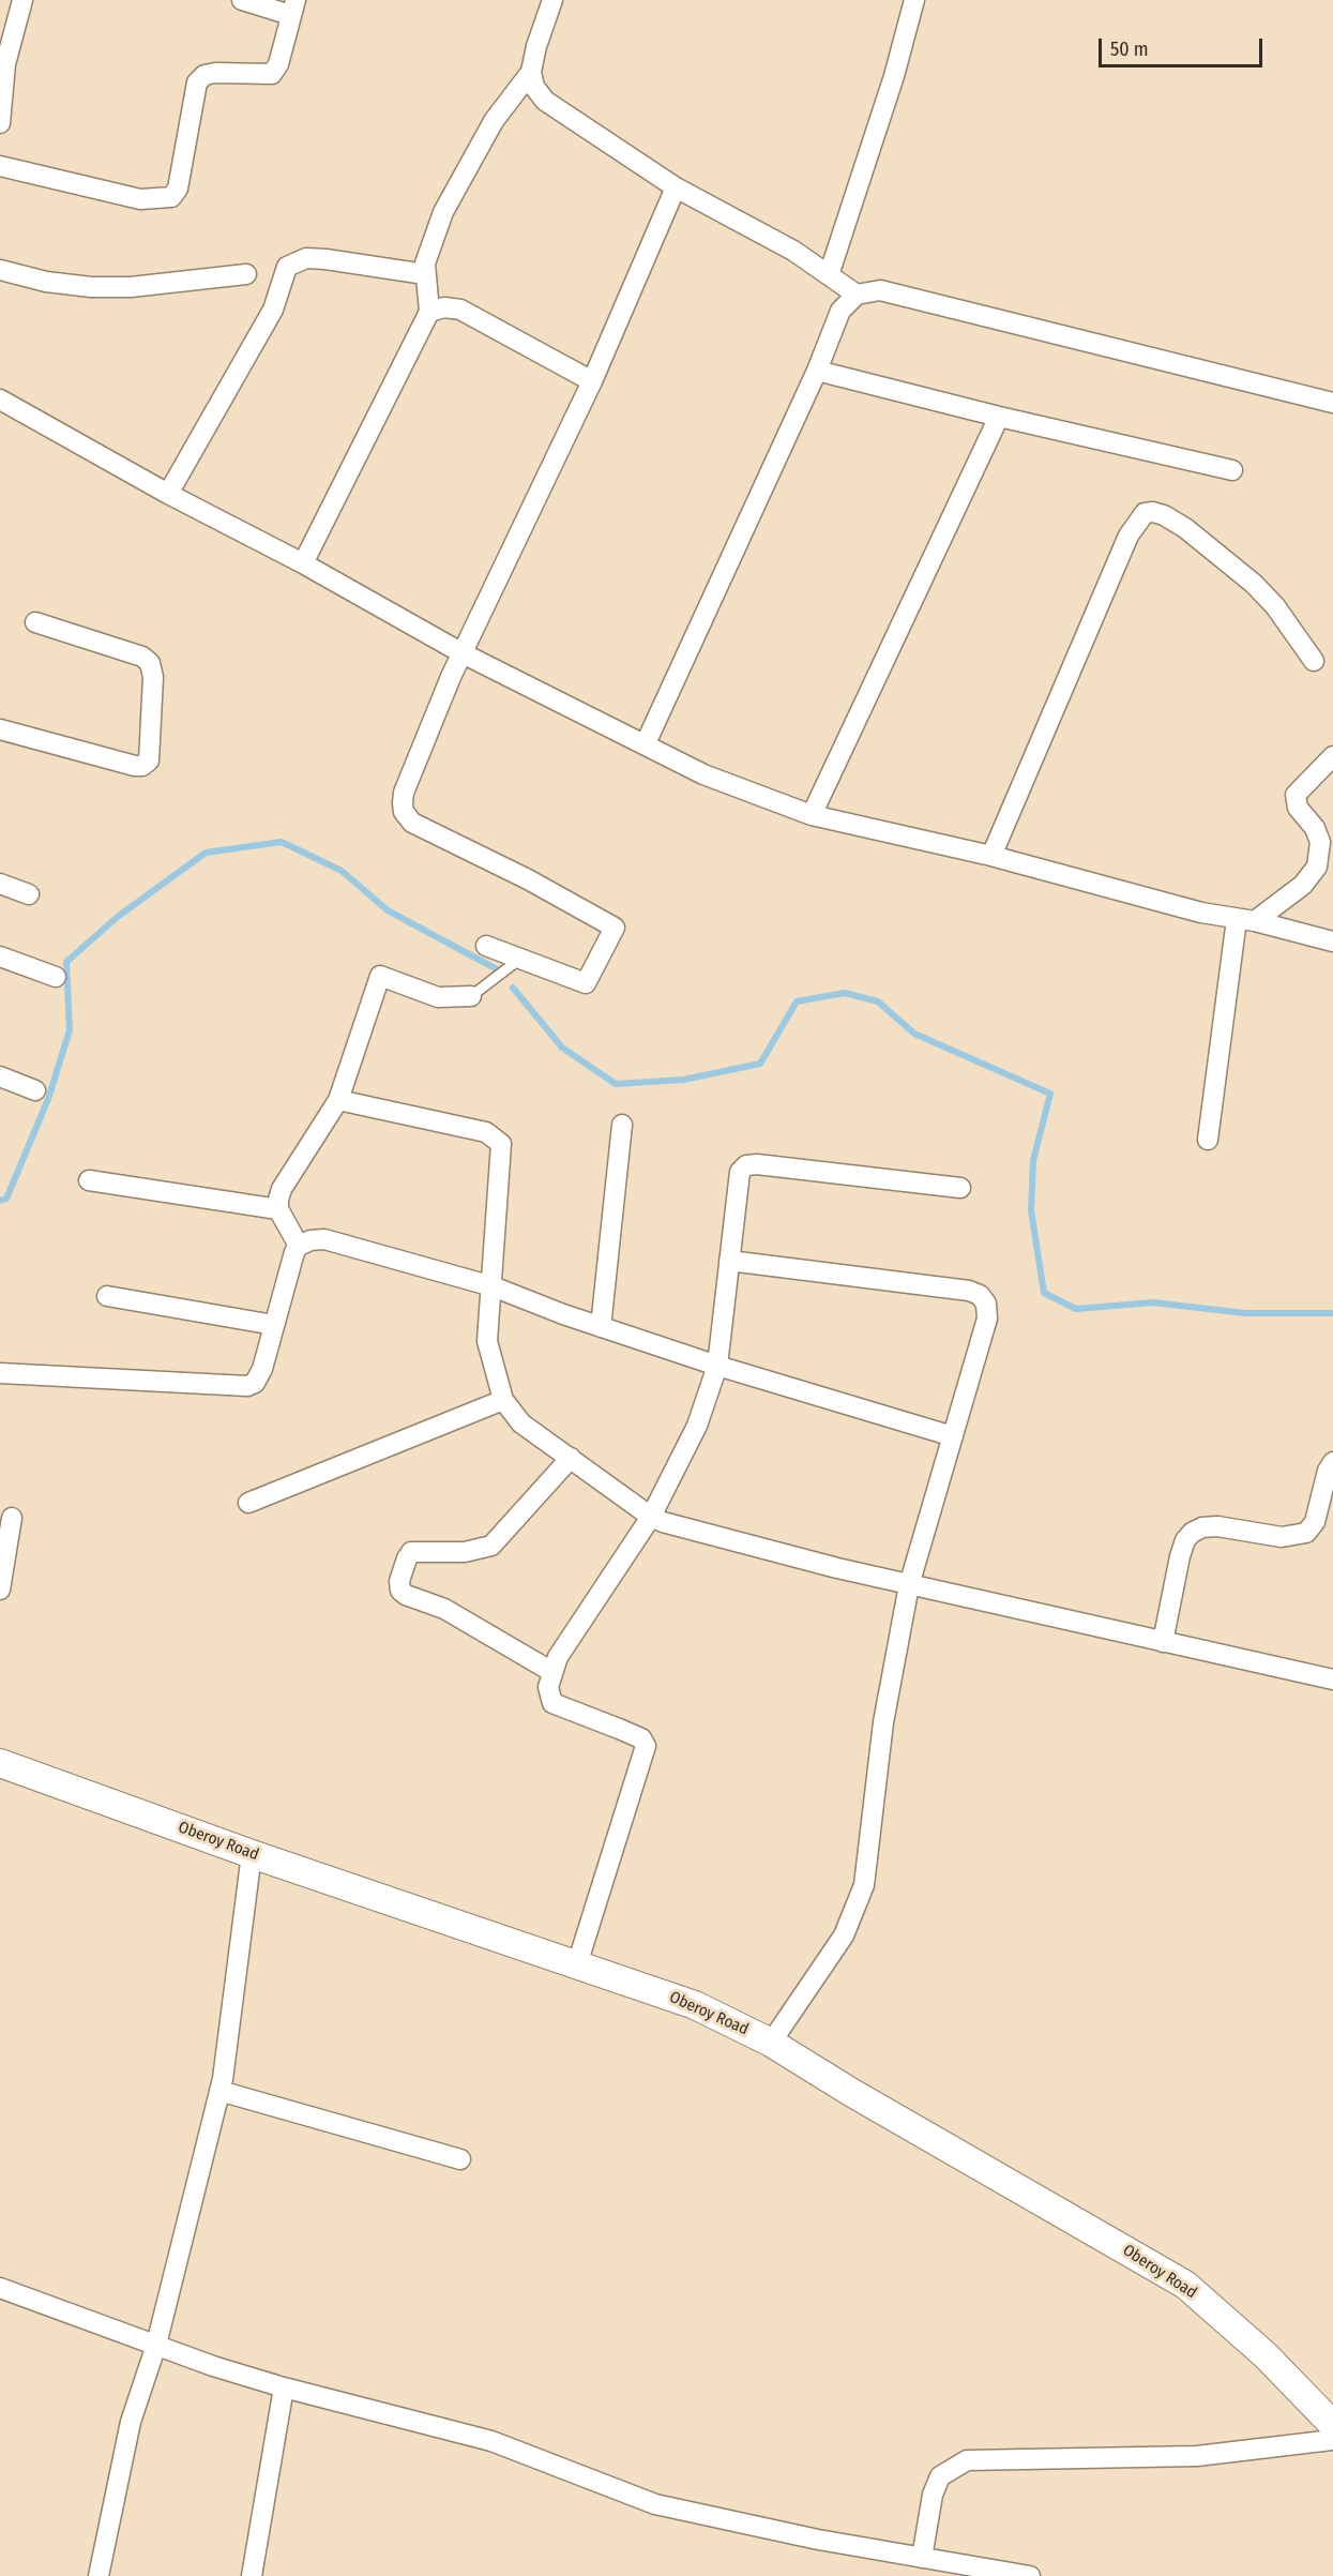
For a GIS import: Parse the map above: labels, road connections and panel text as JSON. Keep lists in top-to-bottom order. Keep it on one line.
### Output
{"streets":{"street":["Oberoy Road"]},"scale_bar":"50 m"}
